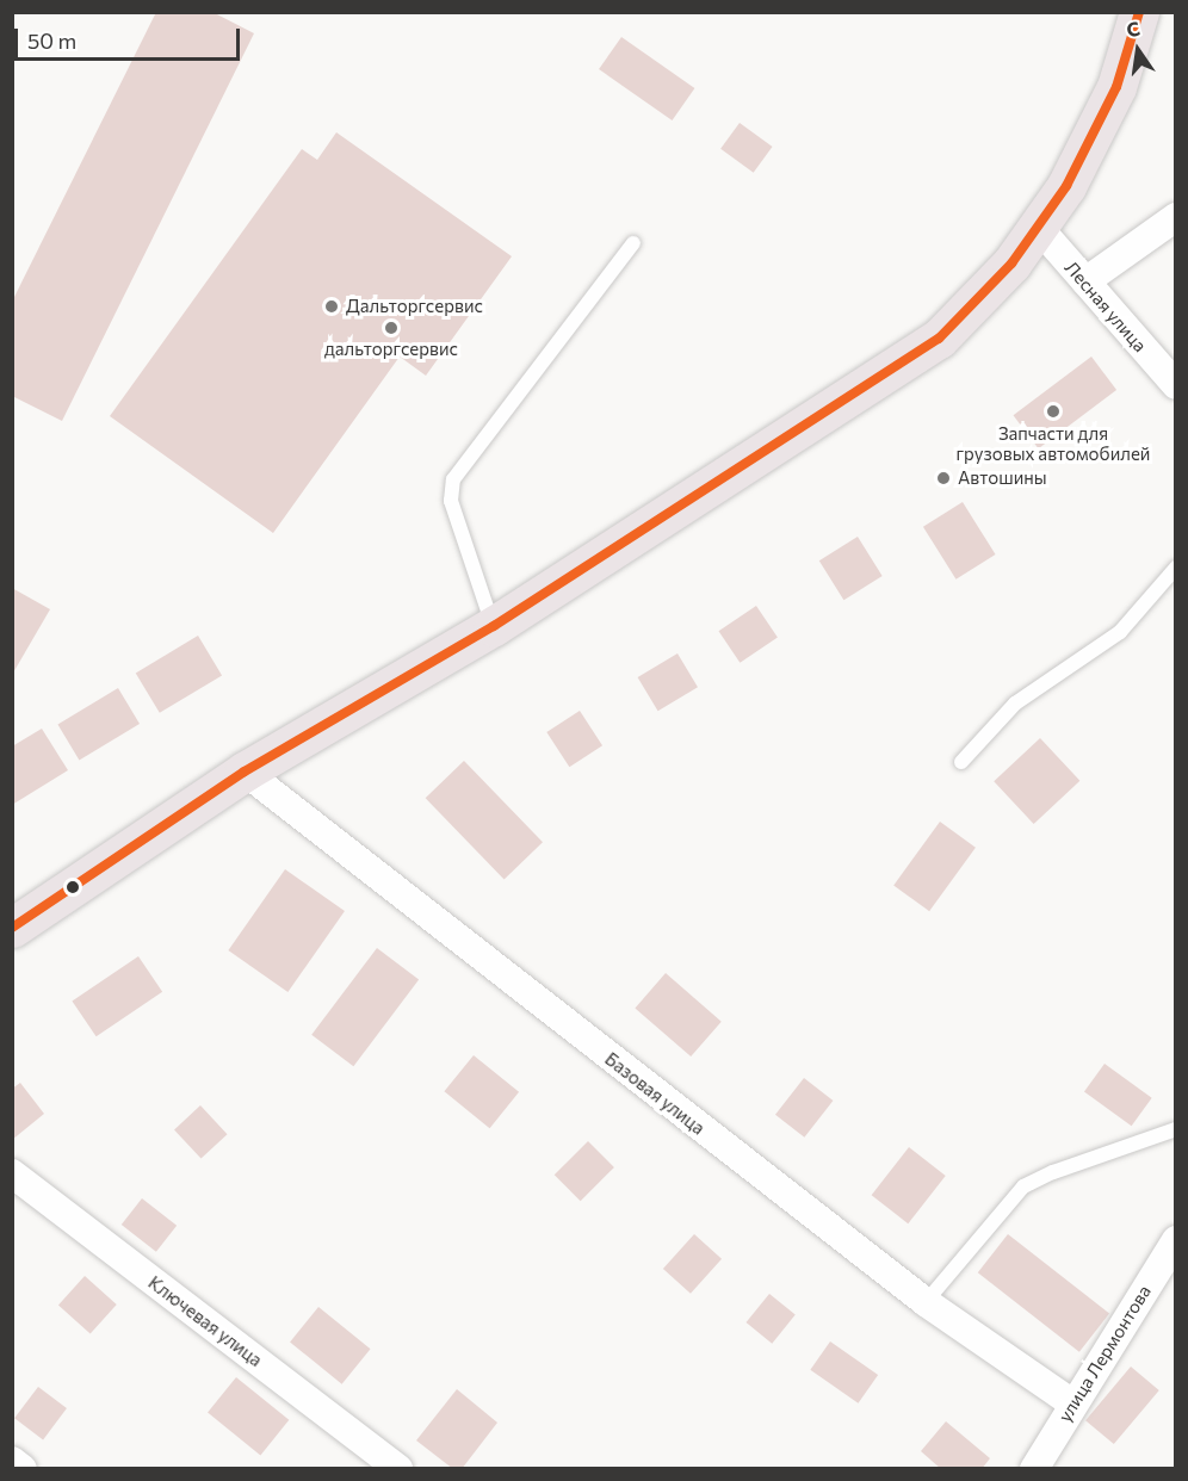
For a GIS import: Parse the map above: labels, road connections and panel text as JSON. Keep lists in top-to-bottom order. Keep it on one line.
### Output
{"streets":{"street":["Лесная улица","Базовая улица","Ключевая улица","улица Лермонтова"]},"crossings":[["Базовая улица","улица Лермонтова"]],"places":["Дальторгсервис","дальторгсервис","Запчасти для грузовых автомобилей","Автошины"],"scale_bar":"50 m","north":"top"}
